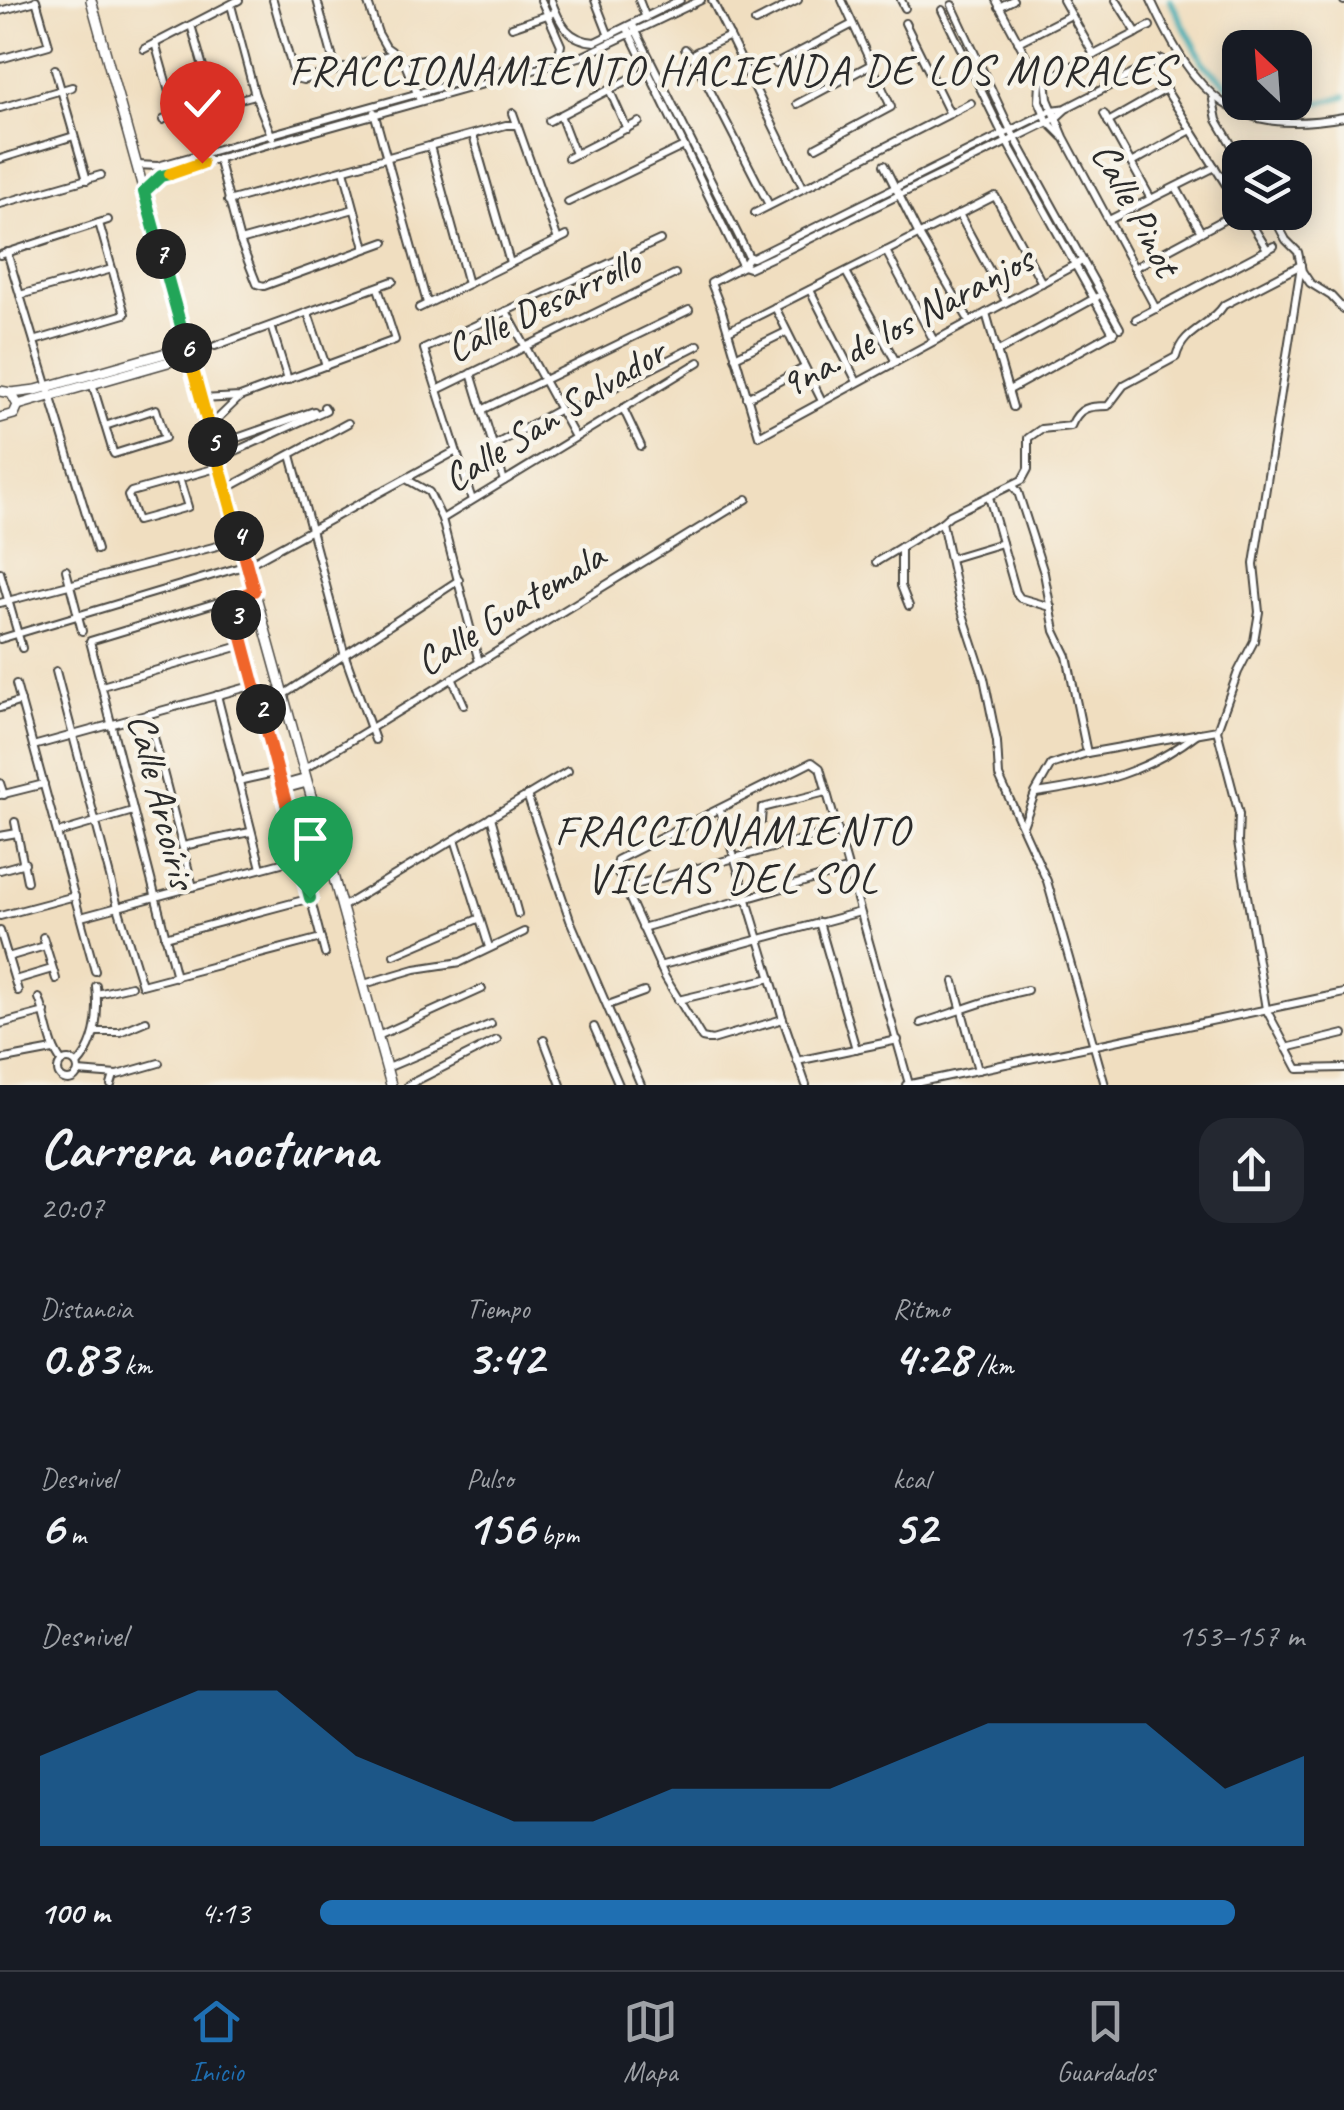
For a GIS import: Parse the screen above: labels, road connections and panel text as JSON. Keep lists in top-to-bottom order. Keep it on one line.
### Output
{"streets":{"street":["Calle Pinot","Calle Desarrollo","9na. de los Naranjos","Calle San Salvador","Calle Guatemala","Calle Arcoíris"]},"districts":["FRACCIONAMIENTO HACIENDA DE LOS MORALES","FRACCIONAMIENTO VILLAS DEL SOL"],"north":"top left","page":{"pins":["7","6","5","4","3","2"],"heading":["Carrera nocturna","20:07"],"stats":[["Distancia","0.83 km"],["Tiempo","3:42"],["Ritmo","4:28 /km"],["Desnivel","6 m"],["Pulso","156 bpm"],["kcal","52"]],"chart":["Desnivel","153–157 m"],"list":[{"name":"100 m","note":"4:13"}],"tabs":["Inicio","Mapa","Guardados"]}}
